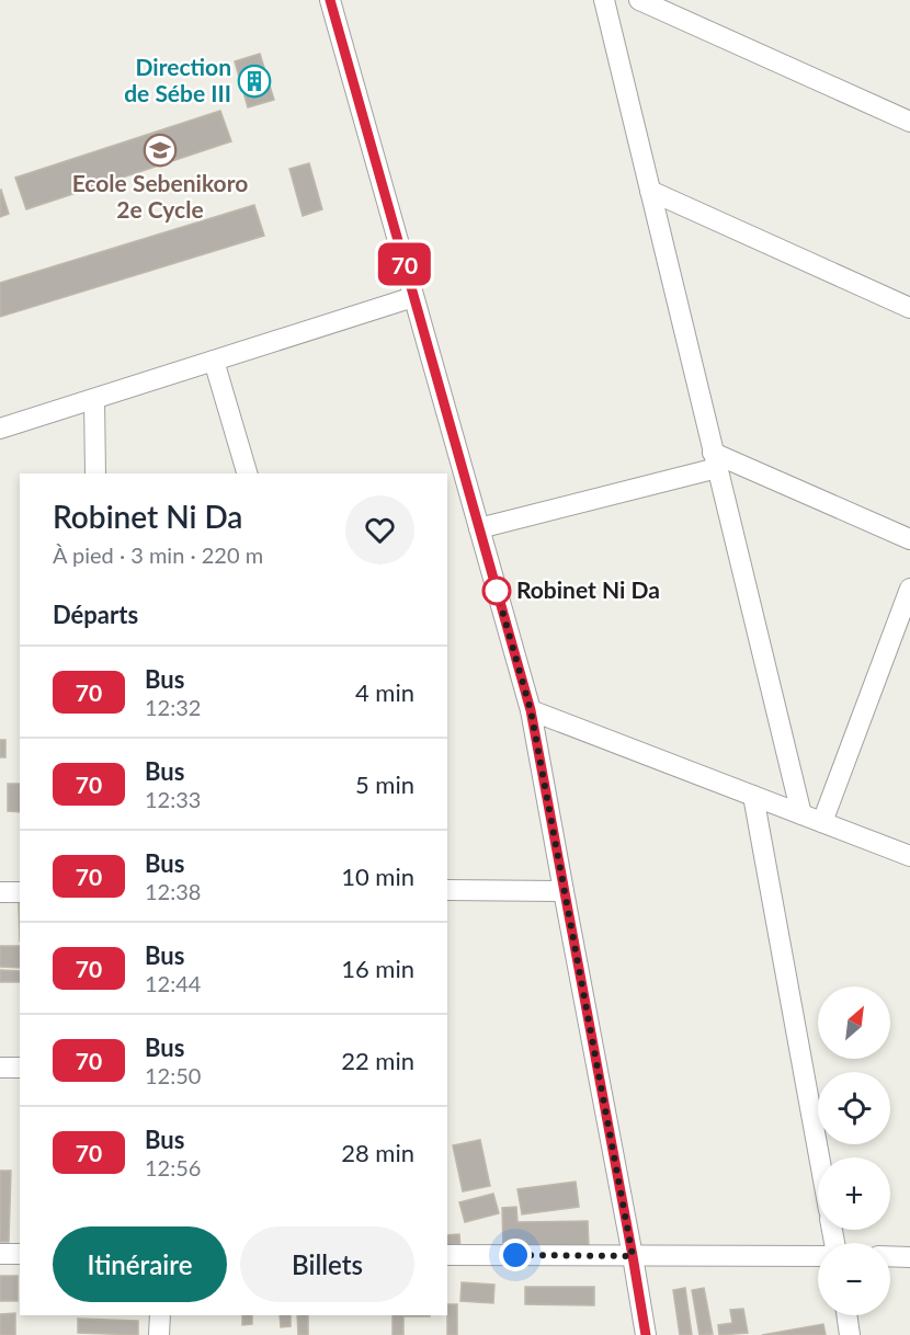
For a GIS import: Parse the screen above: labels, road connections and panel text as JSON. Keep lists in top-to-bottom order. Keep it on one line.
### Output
{"places":{"building":["Direction de Sébe III"],"school or university":["Ecole Sebenikoro 2e Cycle"],"other":["Robinet Ni Da"]},"lines":["bus line 70"],"north":"top right","page":{"on_map":"70","heading":[["Robinet Ni Da","À pied · 3 min · 220 m"],"Départs"],"list":[{"mark":"70","name":"Bus","note":"12:32","value":"4 min"},{"mark":"70","name":"Bus","note":"12:33","value":"5 min"},{"mark":"70","name":"Bus","note":"12:38","value":"10 min"},{"mark":"70","name":"Bus","note":"12:44","value":"16 min"},{"mark":"70","name":"Bus","note":"12:50","value":"22 min"},{"mark":"70","name":"Bus","note":"12:56","value":"28 min"}],"map_buttons":["+","−"],"buttons":["Itinéraire","Billets"]}}
